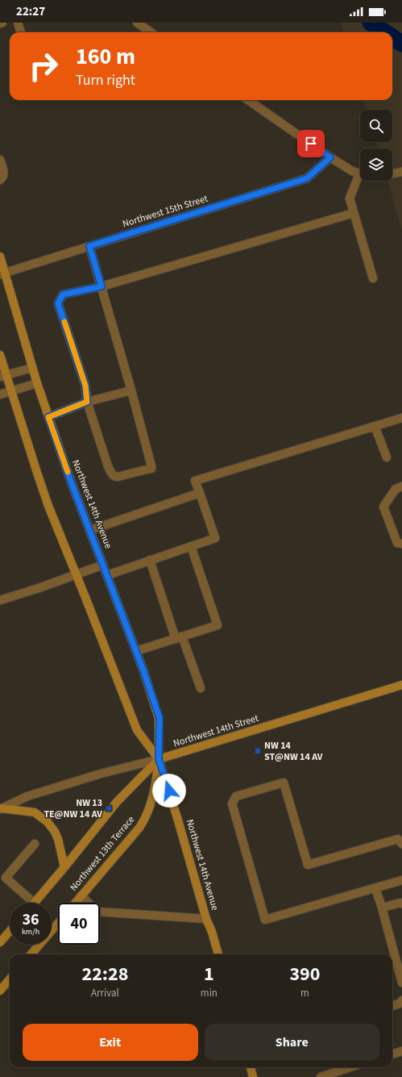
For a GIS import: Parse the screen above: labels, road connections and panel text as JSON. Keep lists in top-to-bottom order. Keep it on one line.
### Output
{"streets":{"street":["Northwest 15th Street","Northwest 14th Avenue","Northwest 14th Street","Northwest 13th Terrace"]},"crossings":[["Northwest 15th Street","Northwest 14th Avenue"],["Northwest 14th Avenue","Northwest 14th Street"],["Northwest 14th Avenue","Northwest 13th Terrace"],["Northwest 14th Street","Northwest 13th Terrace"]],"places":{"transit":["NW 14 ST@NW 14 AV","NW 13 TE@NW 14 AV"]},"page":{"status":"22:27","turn":["160 m","Turn right"],"speed":"36 km/h","limit":"40","eta":["22:28","Arrival","1","min","390","m"],"buttons":["Exit","Share"]}}
